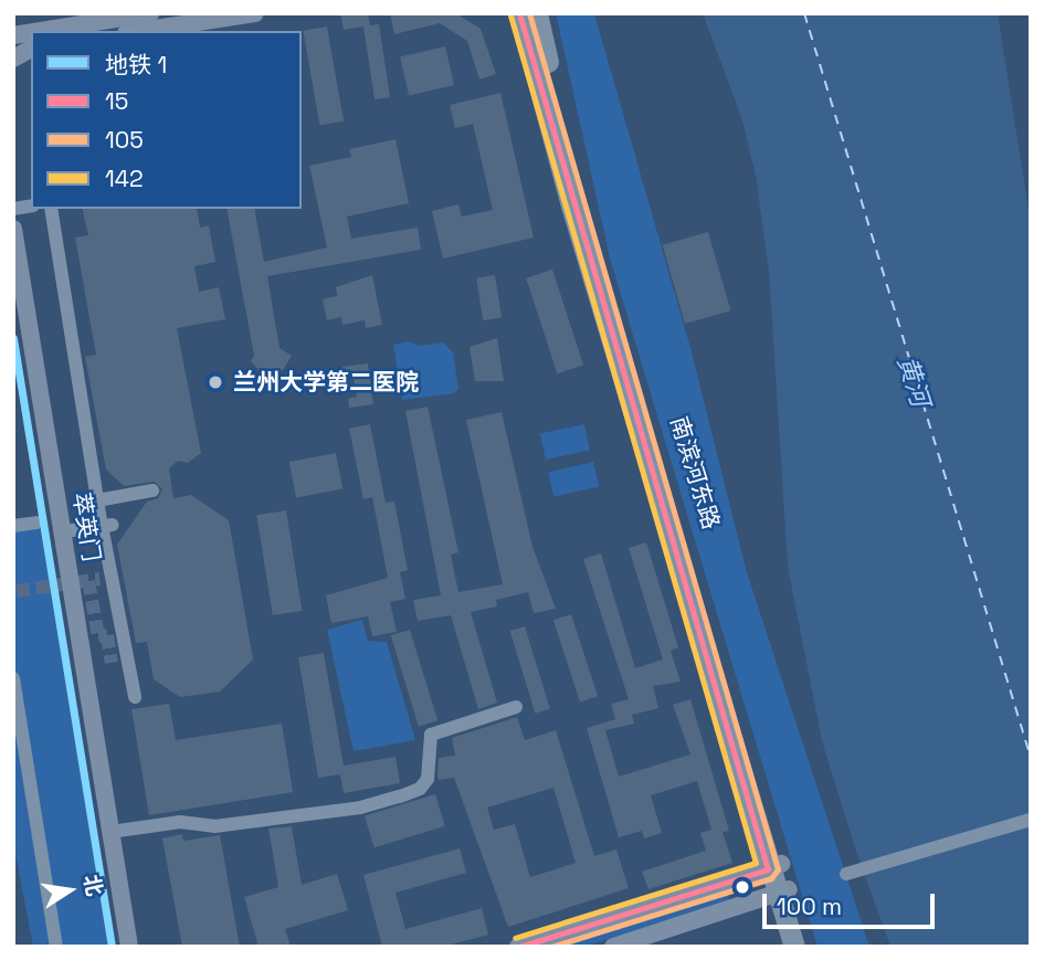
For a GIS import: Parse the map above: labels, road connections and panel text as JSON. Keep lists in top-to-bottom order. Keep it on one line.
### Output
{"streets":{"highway":["南滨河东路"],"main road":["萃英门"]},"water":["黄河"],"places":["兰州大学第二医院"],"lines":["transit line 15","transit line 105","transit line 142","metro line 1"],"legend":["地铁 1","15","105","142"],"scale_bar":"100 m","north":"right"}
